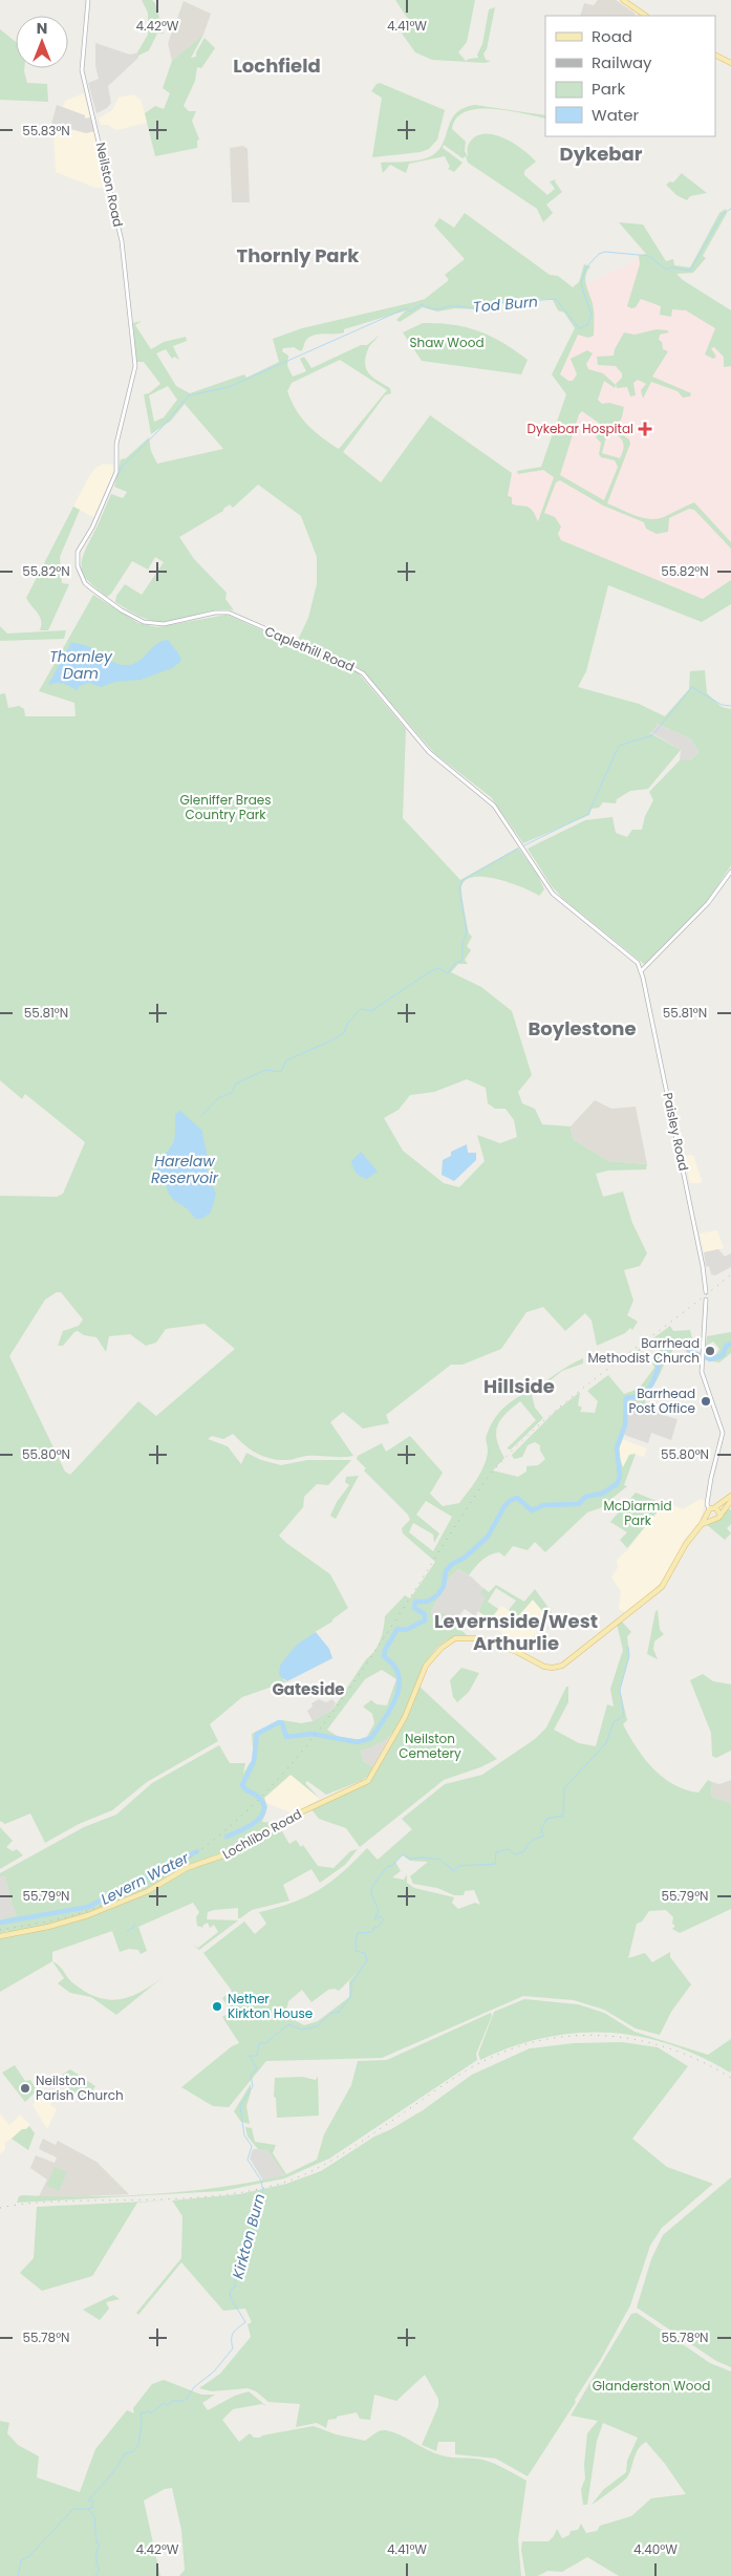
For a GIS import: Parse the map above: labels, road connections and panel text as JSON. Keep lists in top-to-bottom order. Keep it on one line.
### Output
{"streets":{"main road":["Neilston Road","Caplethill Road","Paisley Road","Lochlibo Road"]},"crossings":[["Neilston Road","Caplethill Road"],["Caplethill Road","Paisley Road"]],"districts":["Lochfield","Dykebar","Thornly Park","Boylestone","Hillside","Levernside/West Arthurlie","Gateside"],"water":["Tod Burn","Thornley Dam","Harelaw Reservoir","Levern Water","Kirkton Burn"],"parks":["Shaw Wood","Gleniffer Braes Country Park","McDiarmid Park","Neilston Cemetery","Glanderston Wood"],"places":{"health":["Dykebar Hospital"],"other":["Barrhead Methodist Church","Barrhead Post Office","Nether Kirkton House","Neilston Parish Church"]},"legend":["Road","Railway","Park","Water"],"north":"top","coordinates":["4.42°W","4.41°W","55.83°N","55.82°N","55.81°N","55.80°N","55.79°N","55.78°N","4.40°W"]}
